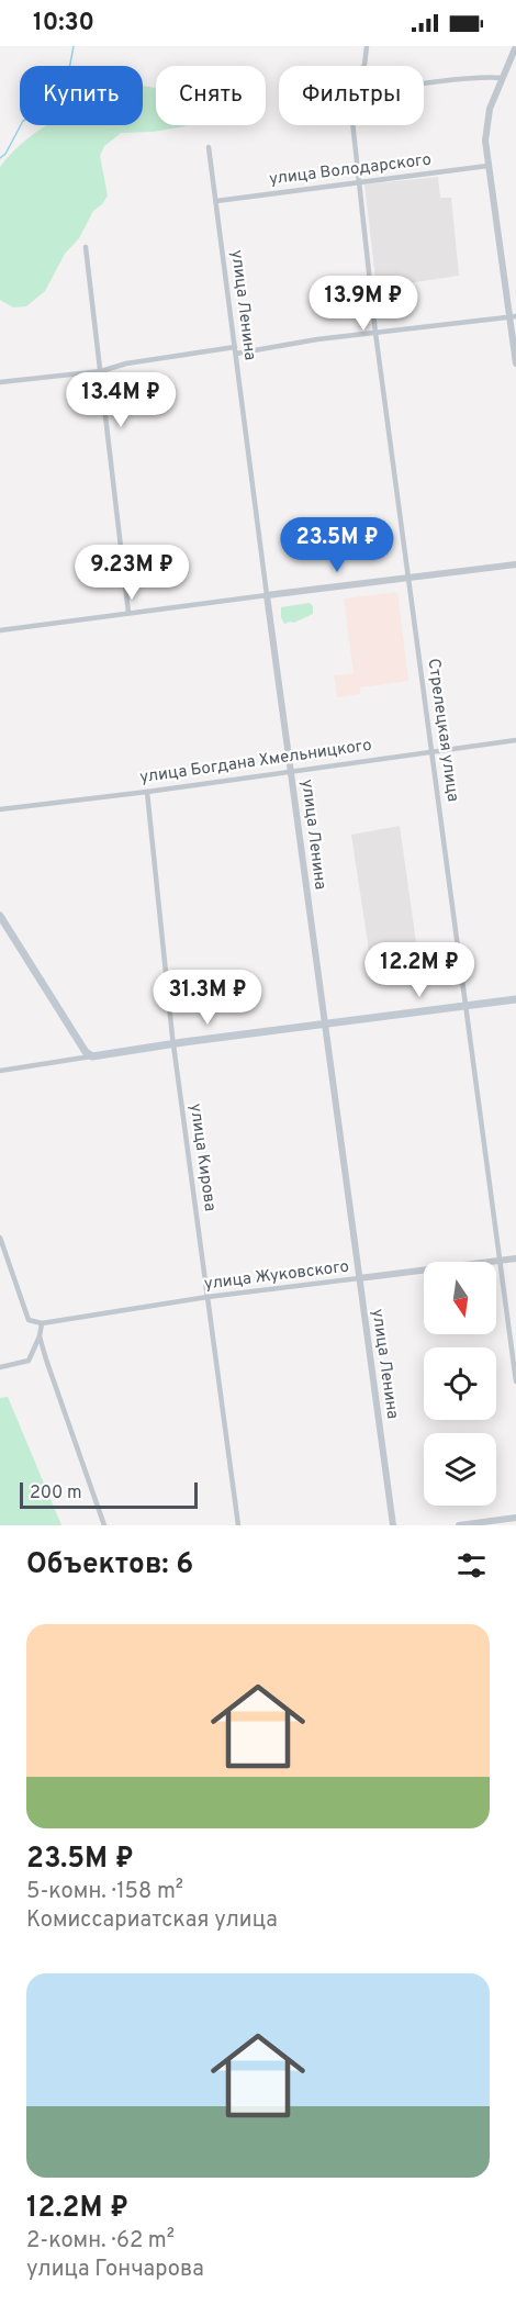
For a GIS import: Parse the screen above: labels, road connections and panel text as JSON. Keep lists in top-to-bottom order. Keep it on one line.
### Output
{"streets":{"street":["улица Володарского","улица Ленина","Стрелецкая улица","улица Богдана Хмельницкого","улица Кирова","улица Жуковского"]},"crossings":[["улица Володарского","улица Ленина"],["улица Володарского","Стрелецкая улица"],["улица Ленина","улица Богдана Хмельницкого"],["улица Ленина","улица Жуковского"],["Стрелецкая улица","улица Богдана Хмельницкого"],["Стрелецкая улица","улица Жуковского"],["улица Богдана Хмельницкого","улица Кирова"],["улица Кирова","улица Жуковского"]],"scale_bar":"200 m","north":"bottom","page":{"status":"10:30","chip":["Купить","Снять","Фильтры"],"price":["13.9M ₽","13.4M ₽","23.5M ₽","9.23M ₽","12.2M ₽","31.3M ₽"],"scale":"200 m","heading":"Объектов: 6","list":[{"name":"23.5M ₽","note":"5-комн. · 158 m² · Комиссариатская улица"},{"name":"12.2M ₽","note":"2-комн. · 62 m² · улица Гончарова"}]}}
